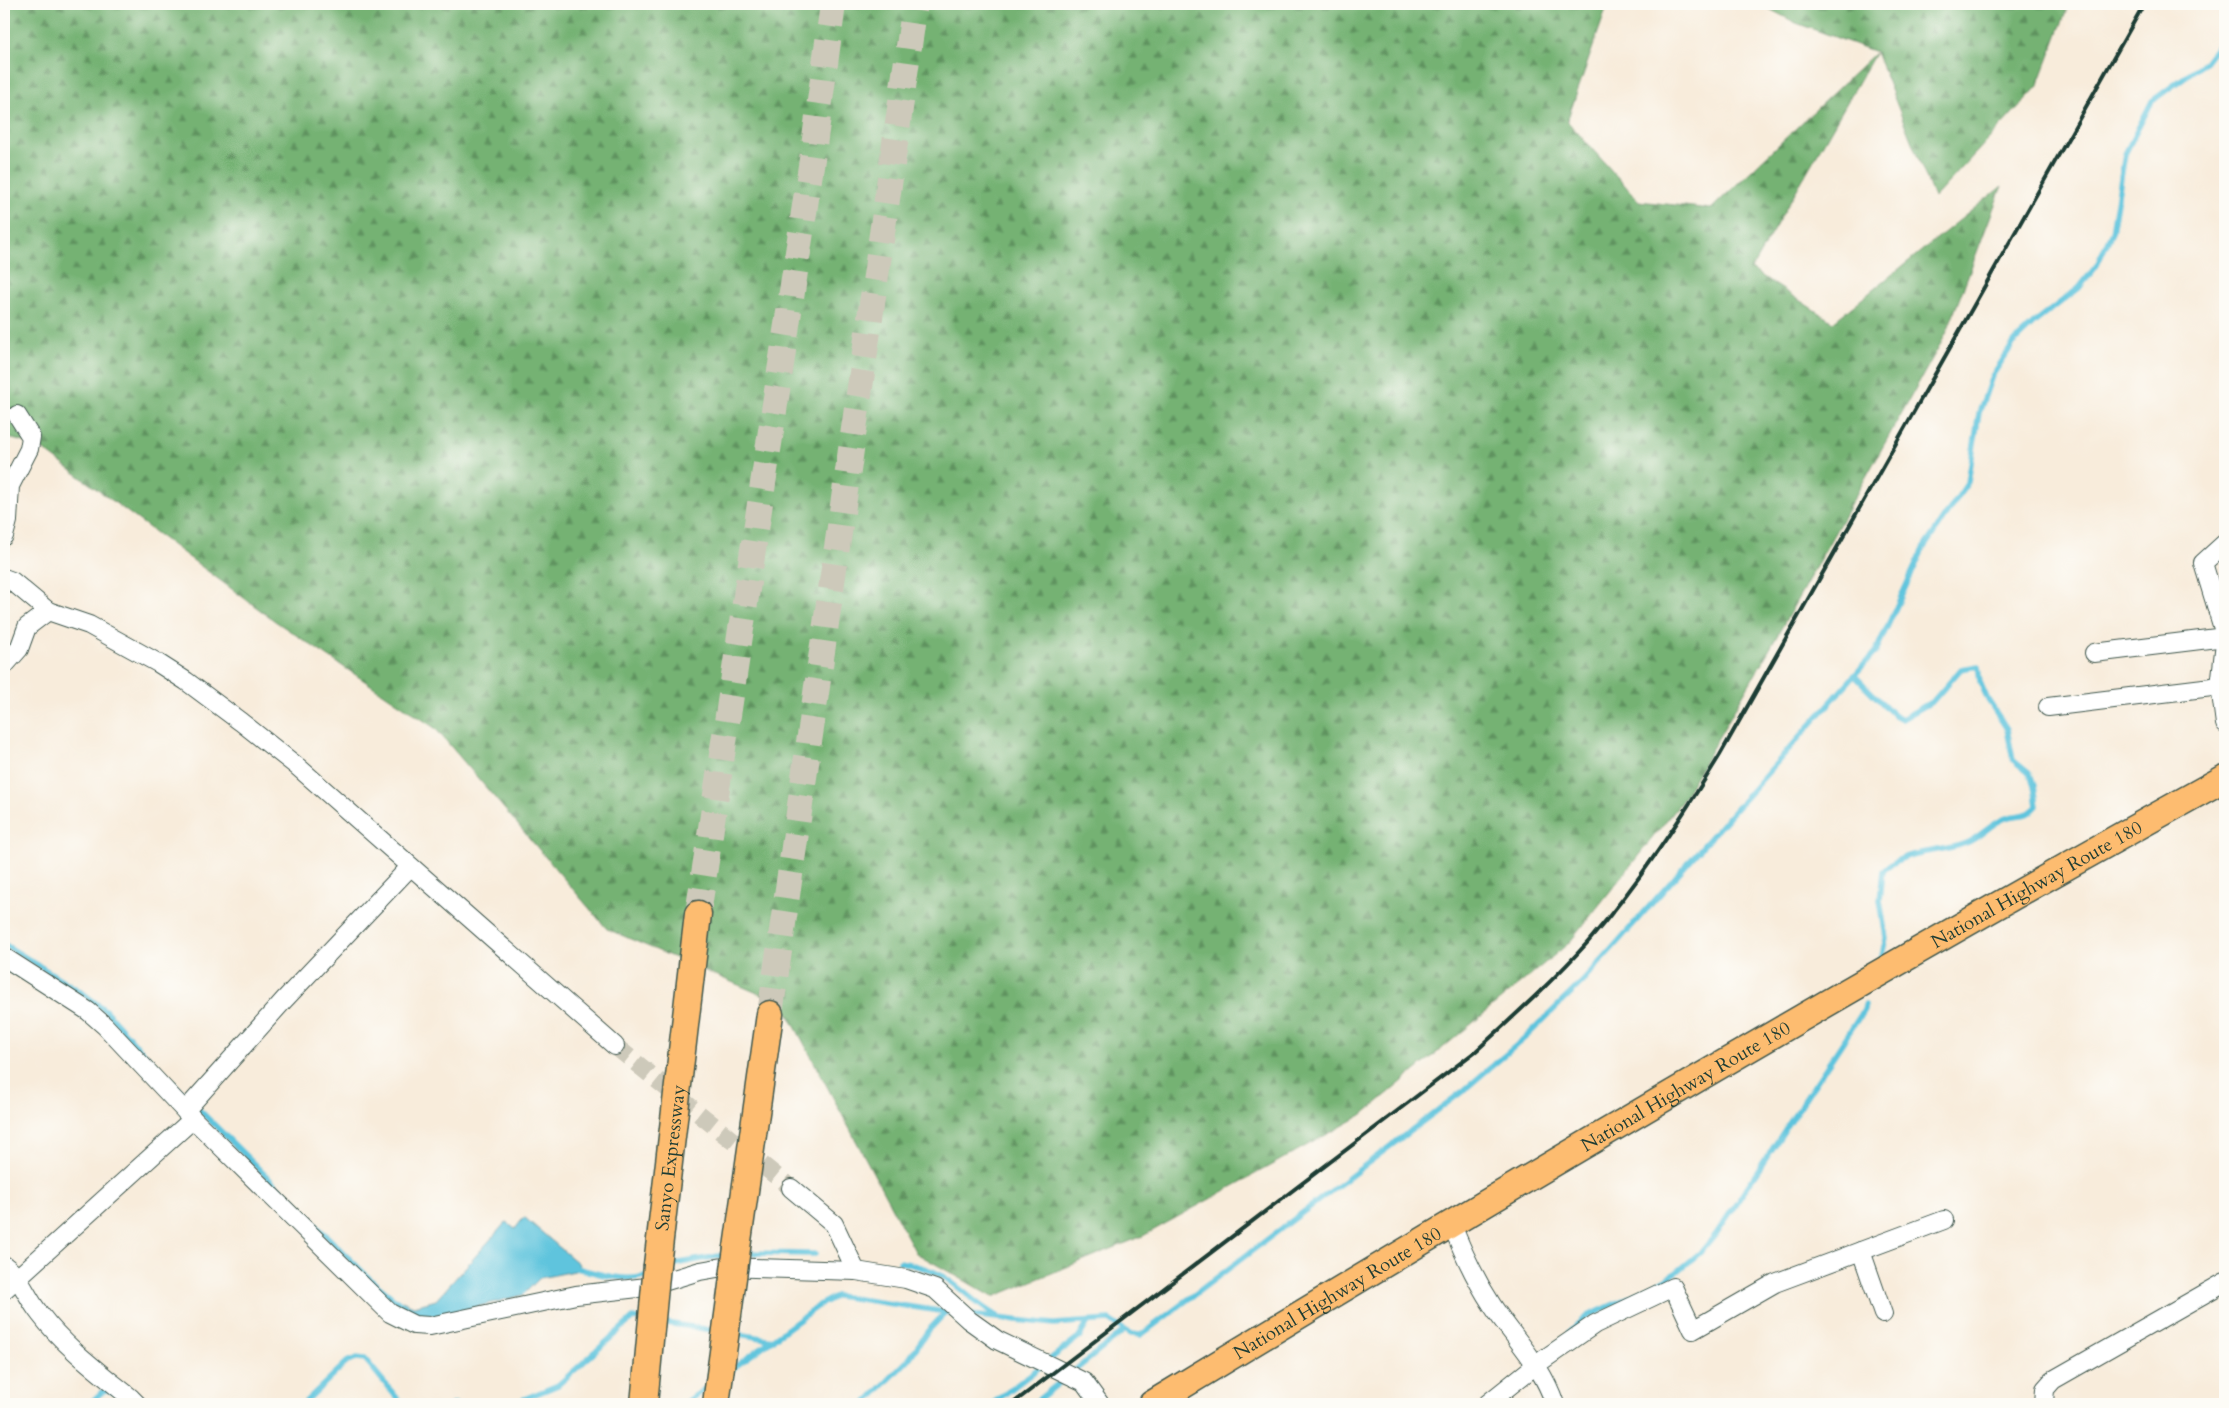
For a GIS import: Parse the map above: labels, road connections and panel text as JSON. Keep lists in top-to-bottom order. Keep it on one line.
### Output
{"streets":{"highway":["National Highway Route 180","Sanyo Expressway"]}}
